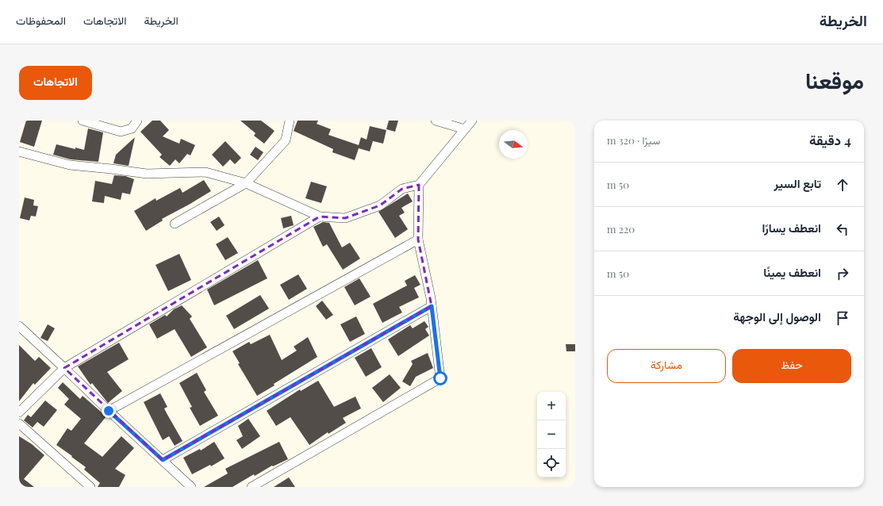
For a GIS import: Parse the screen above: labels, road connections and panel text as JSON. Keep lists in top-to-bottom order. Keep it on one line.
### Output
{"north":"right","page":{"header":"الخريطة","nav":["الخريطة","الاتجاهات","المحفوظات"],"title":"موقعنا","buttons":["الاتجاهات",["حفظ","مشاركة"]],"heading":["4 دقيقة","سيرًا · 320 m"],"list":[["تابع السير","50 m"],["انعطف يسارًا","220 m"],["انعطف يمينًا","50 m"],"الوصول إلى الوجهة"],"map_buttons":["+","−"]}}
